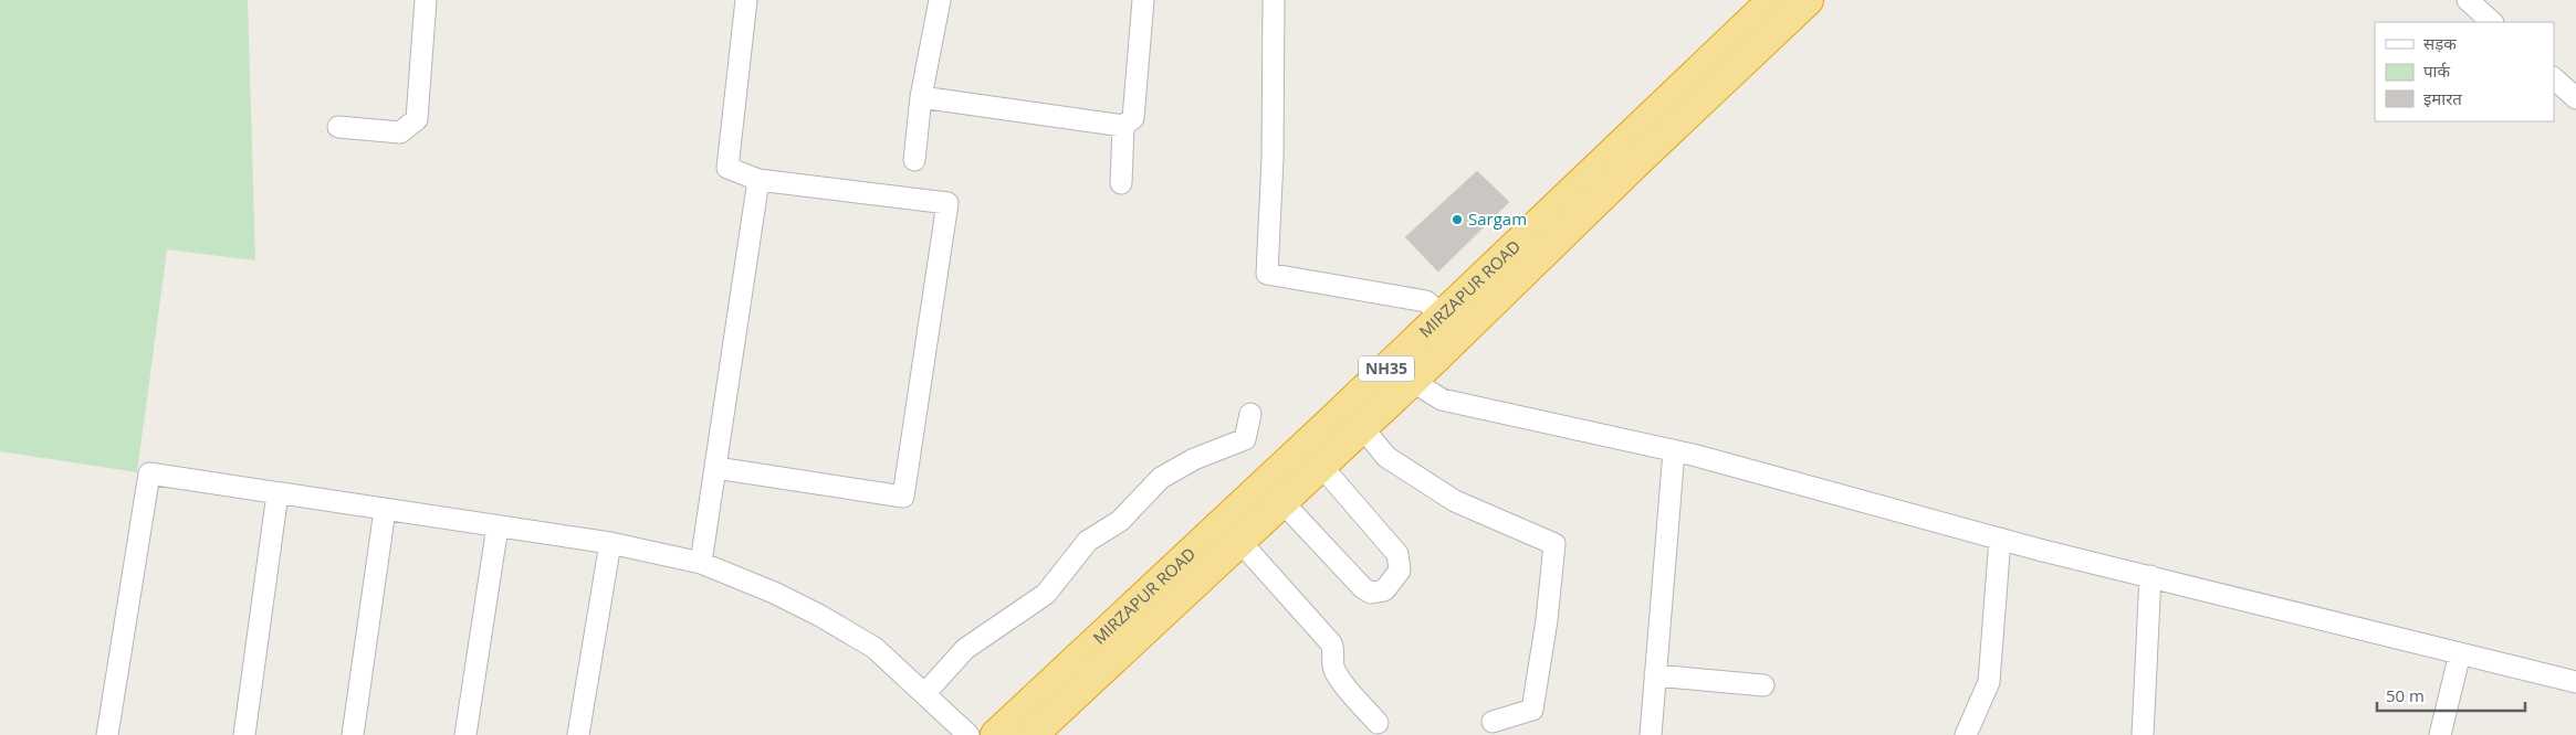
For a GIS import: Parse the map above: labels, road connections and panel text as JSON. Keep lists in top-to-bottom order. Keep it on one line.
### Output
{"streets":{"highway":["MIRZAPUR ROAD","NH35"]},"places":["Sargam"],"legend":["सड़क","पार्क","इमारत"],"scale_bar":"50 m"}
